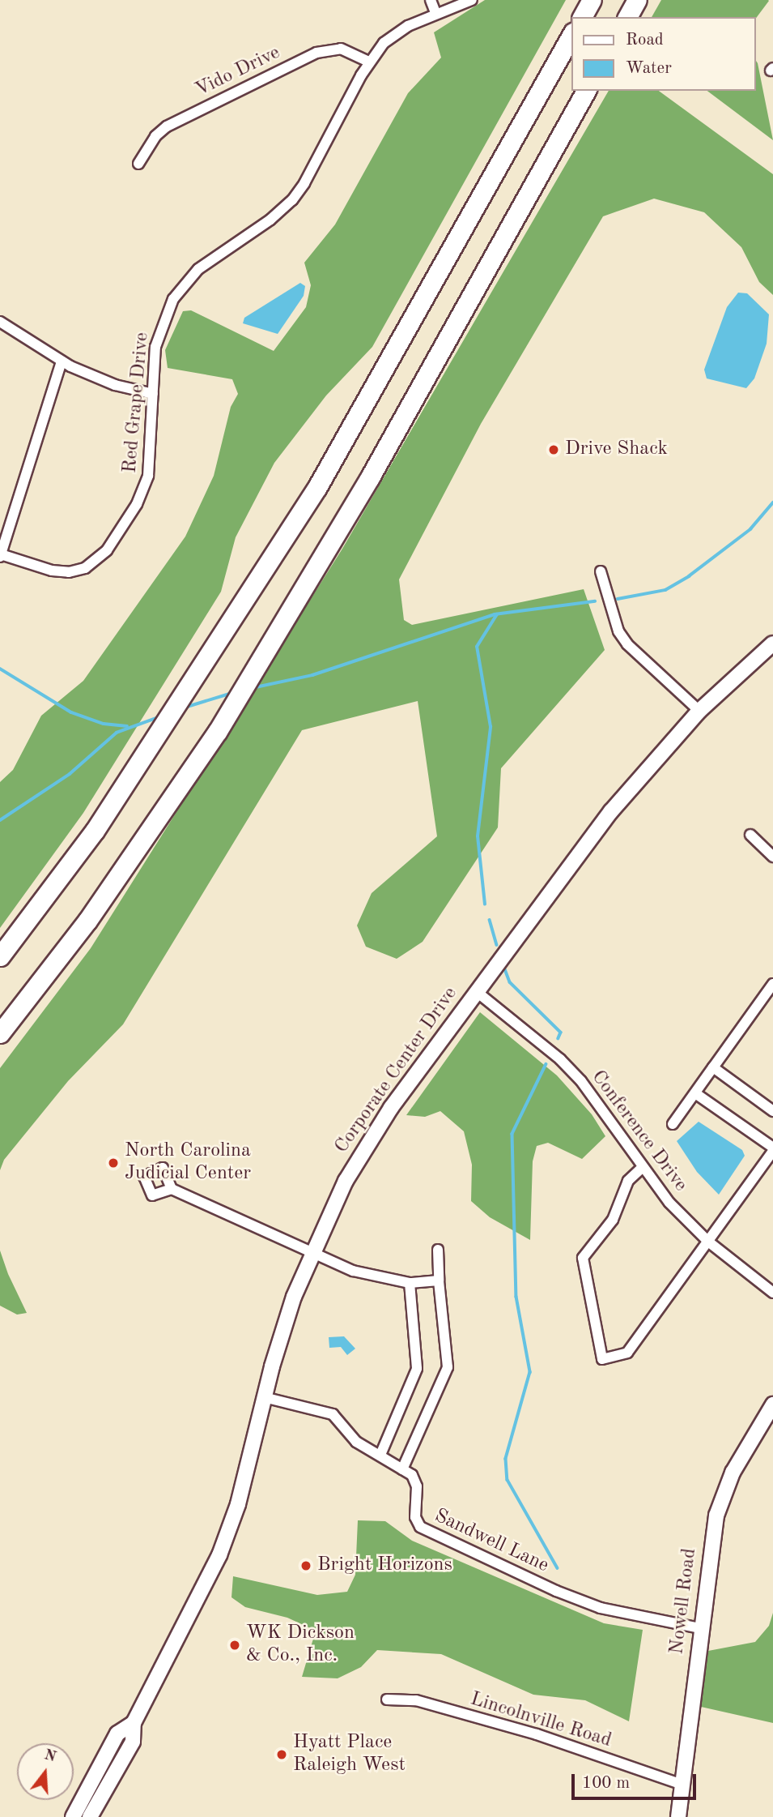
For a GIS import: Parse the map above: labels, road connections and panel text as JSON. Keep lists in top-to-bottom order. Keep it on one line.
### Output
{"streets":{"street":["Vido Drive","Red Grape Drive","Corporate Center Drive","Conference Drive","Sandwell Lane","Nowell Road","Lincolnville Road"]},"crossings":[["Vido Drive","Red Grape Drive"],["Corporate Center Drive","Conference Drive"],["Corporate Center Drive","Sandwell Lane"],["Sandwell Lane","Nowell Road"],["Nowell Road","Lincolnville Road"]],"places":["Drive Shack","North Carolina Judicial Center","Bright Horizons","WK Dickson & Co., Inc.","Hyatt Place Raleigh West"],"legend":["Road","Water"],"scale_bar":"100 m","north":"top"}
